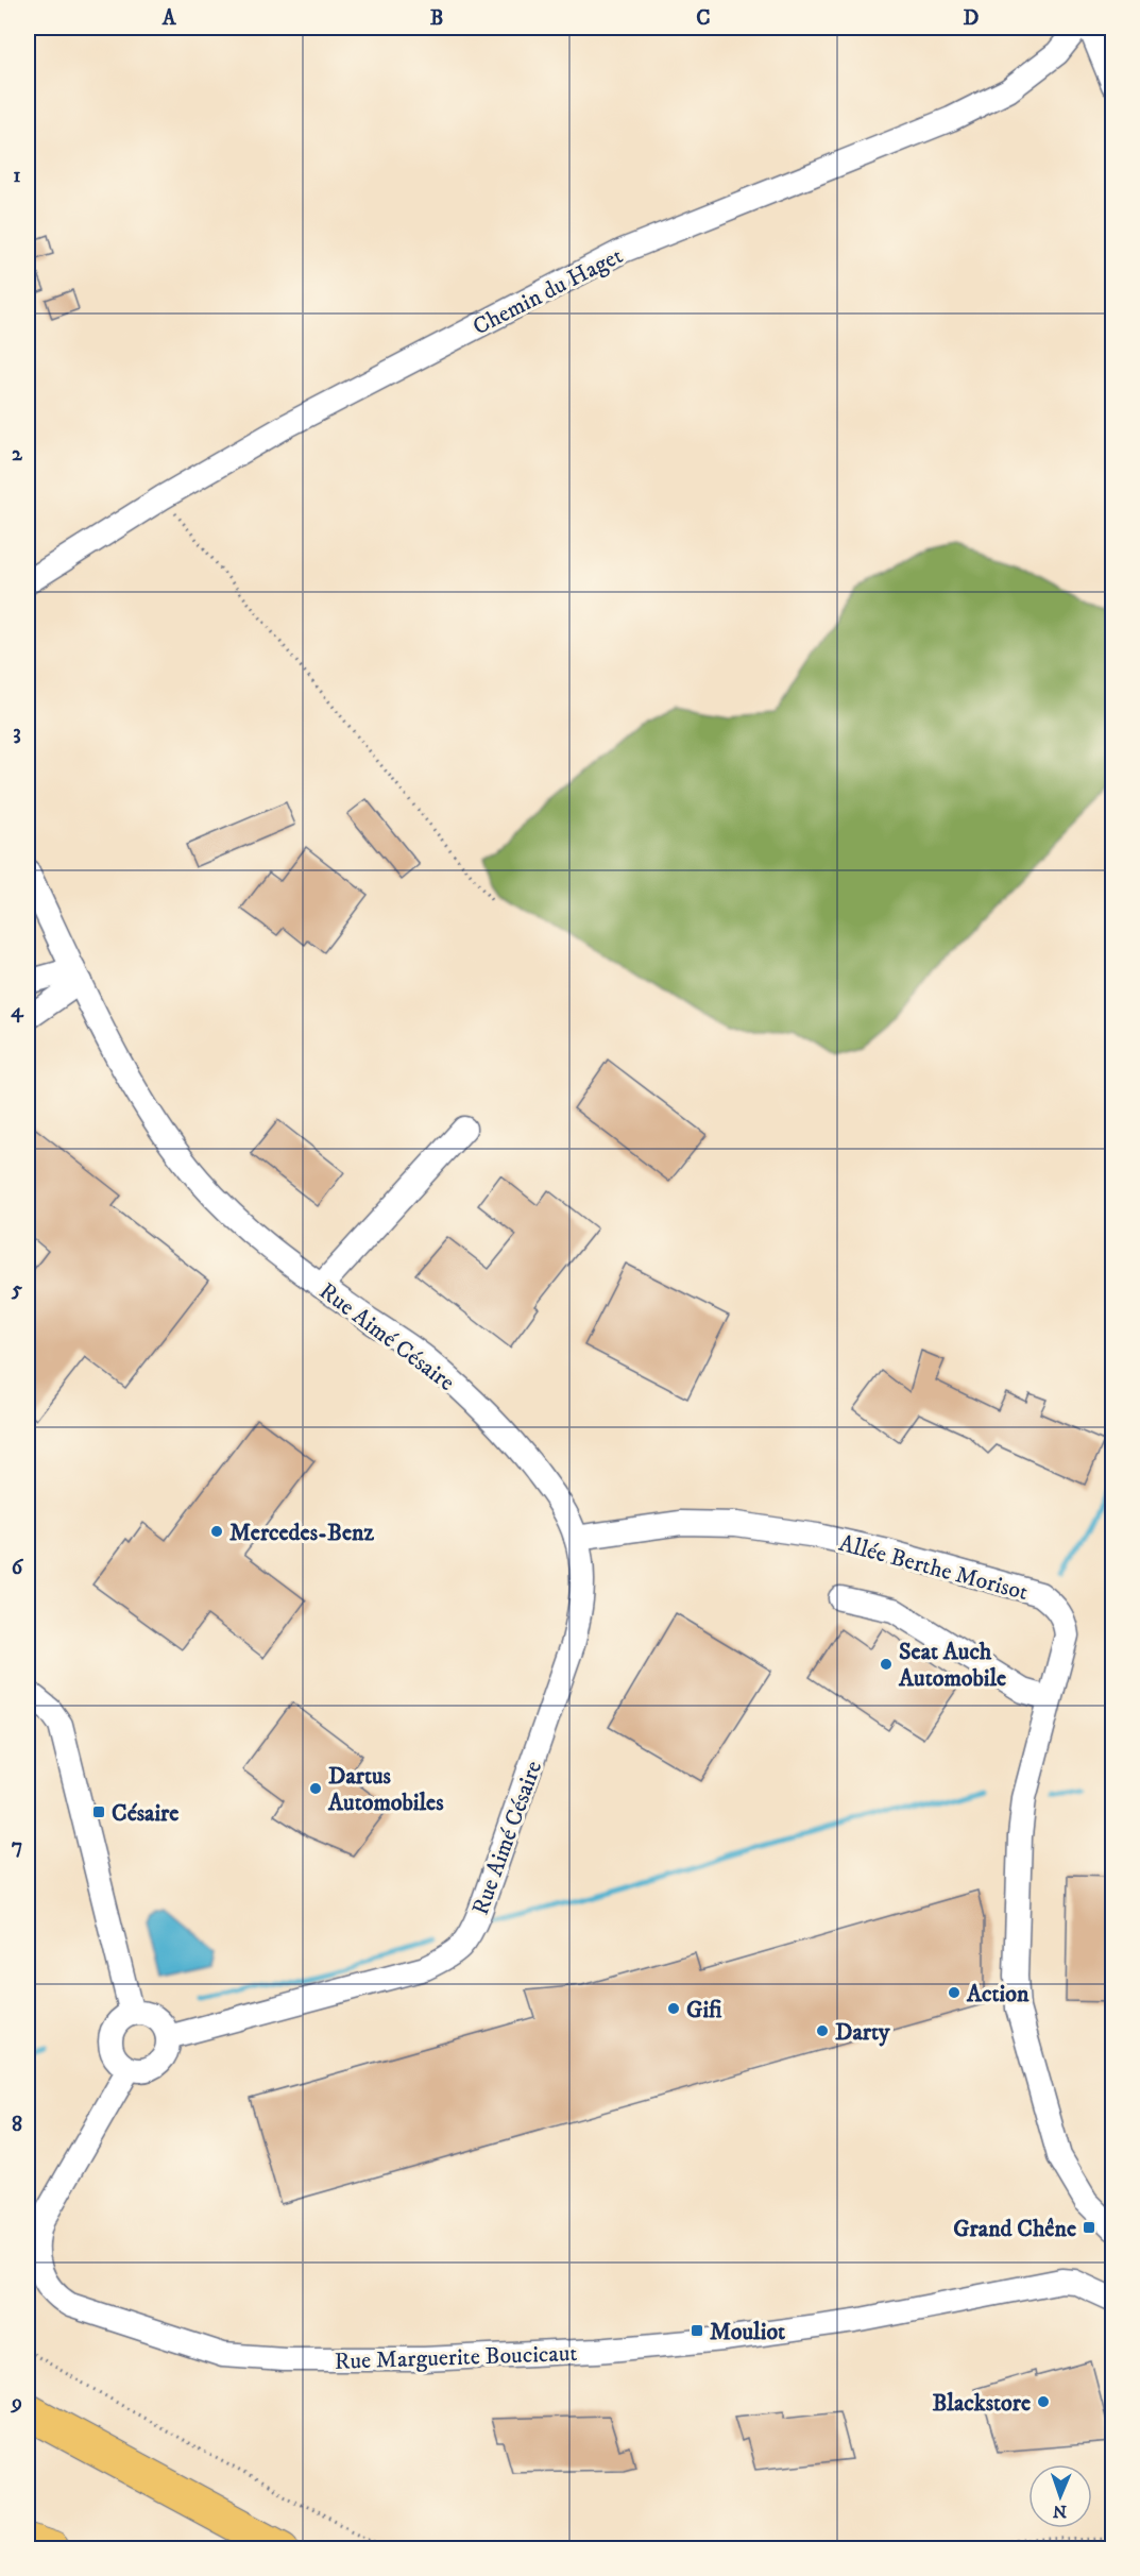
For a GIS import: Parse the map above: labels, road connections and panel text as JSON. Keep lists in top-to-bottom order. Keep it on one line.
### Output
{"streets":{"street":["Chemin du Haget","Rue Aimé Césaire","Allée Berthe Morisot","Rue Marguerite Boucicaut"]},"crossings":[["Rue Aimé Césaire","Allée Berthe Morisot"],["Rue Aimé Césaire","Rue Marguerite Boucicaut"]],"places":{"other":["Mercedes-Benz","Seat Auch Automobile","Dartus Automobiles","Action","Gifi","Darty","Blackstore"],"transit":["Césaire","Grand Chêne","Mouliot"]},"north":"bottom","grid":{"columns":["A","B","C","D"],"rows":["1","2","3","4","5","6","7","8","9"]}}
